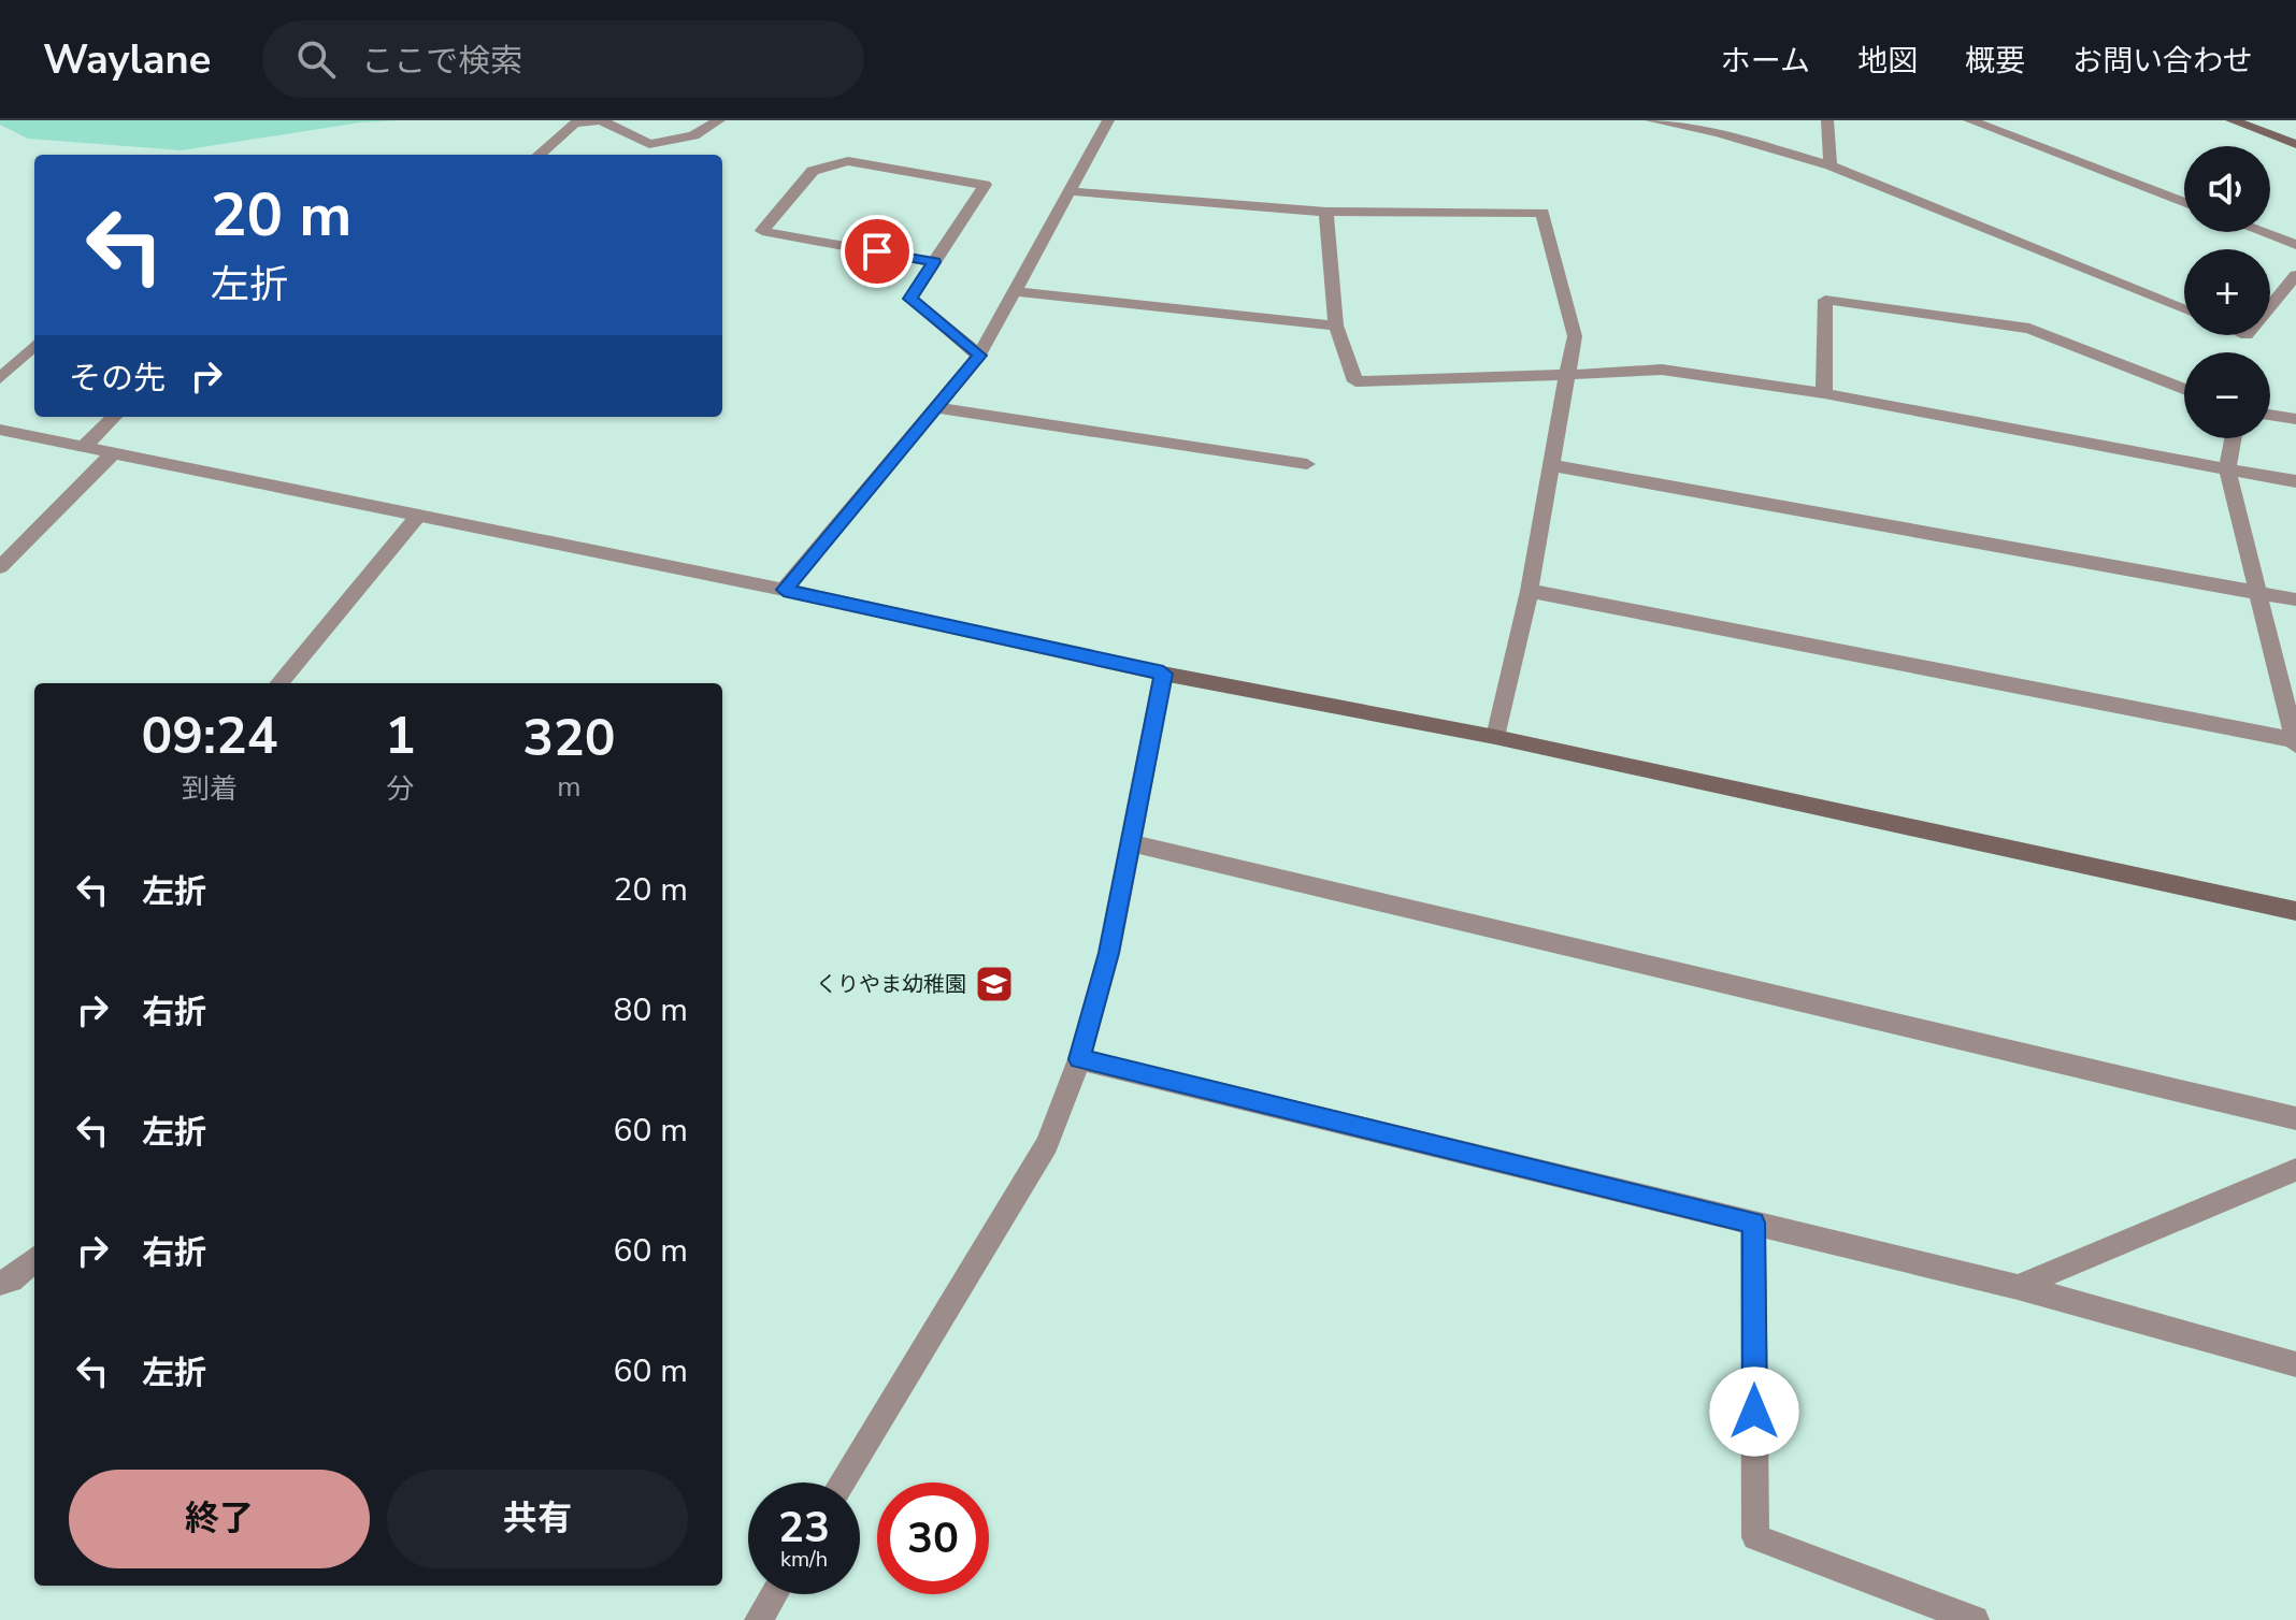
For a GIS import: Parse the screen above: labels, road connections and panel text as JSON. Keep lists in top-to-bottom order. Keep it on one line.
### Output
{"places":{"school or university":["くりやま幼稚園"]},"page":{"header":"Waylane","search":"ここで検索","nav":["ホーム","地図","概要","お問い合わせ"],"map_buttons":["+","−"],"turn":["20 m","左折"],"then":"その先","eta":["09:24","到着","1","分","320","m"],"list":[{"name":"左折","value":"20 m"},{"name":"右折","value":"80 m"},{"name":"左折","value":"60 m"},{"name":"右折","value":"60 m"},{"name":"左折","value":"60 m"}],"buttons":["終了","共有"],"speed":"23 km/h","limit":"30"}}
